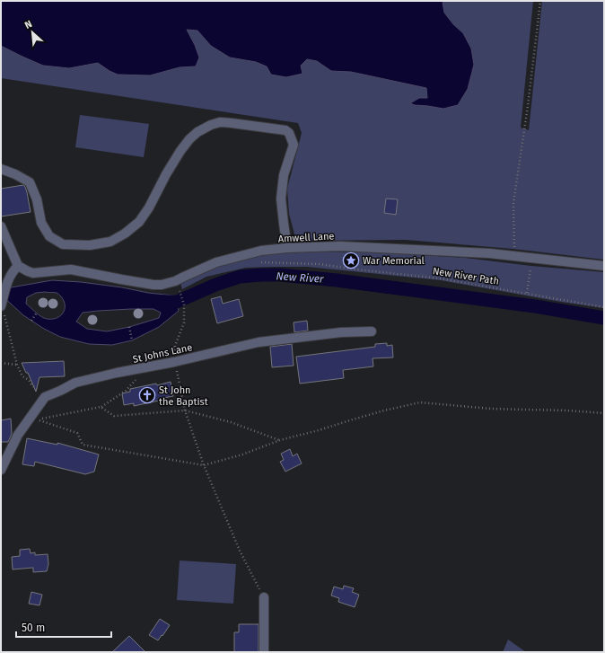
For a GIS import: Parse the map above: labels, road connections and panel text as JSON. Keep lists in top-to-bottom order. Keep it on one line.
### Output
{"streets":{"street":["Amwell Lane","St Johns Lane"],"path":["New River Path"]},"water":["New River"],"places":{"place":["War Memorial"],"church":["St John the Baptist"]},"scale_bar":"50 m","north":"top left"}
